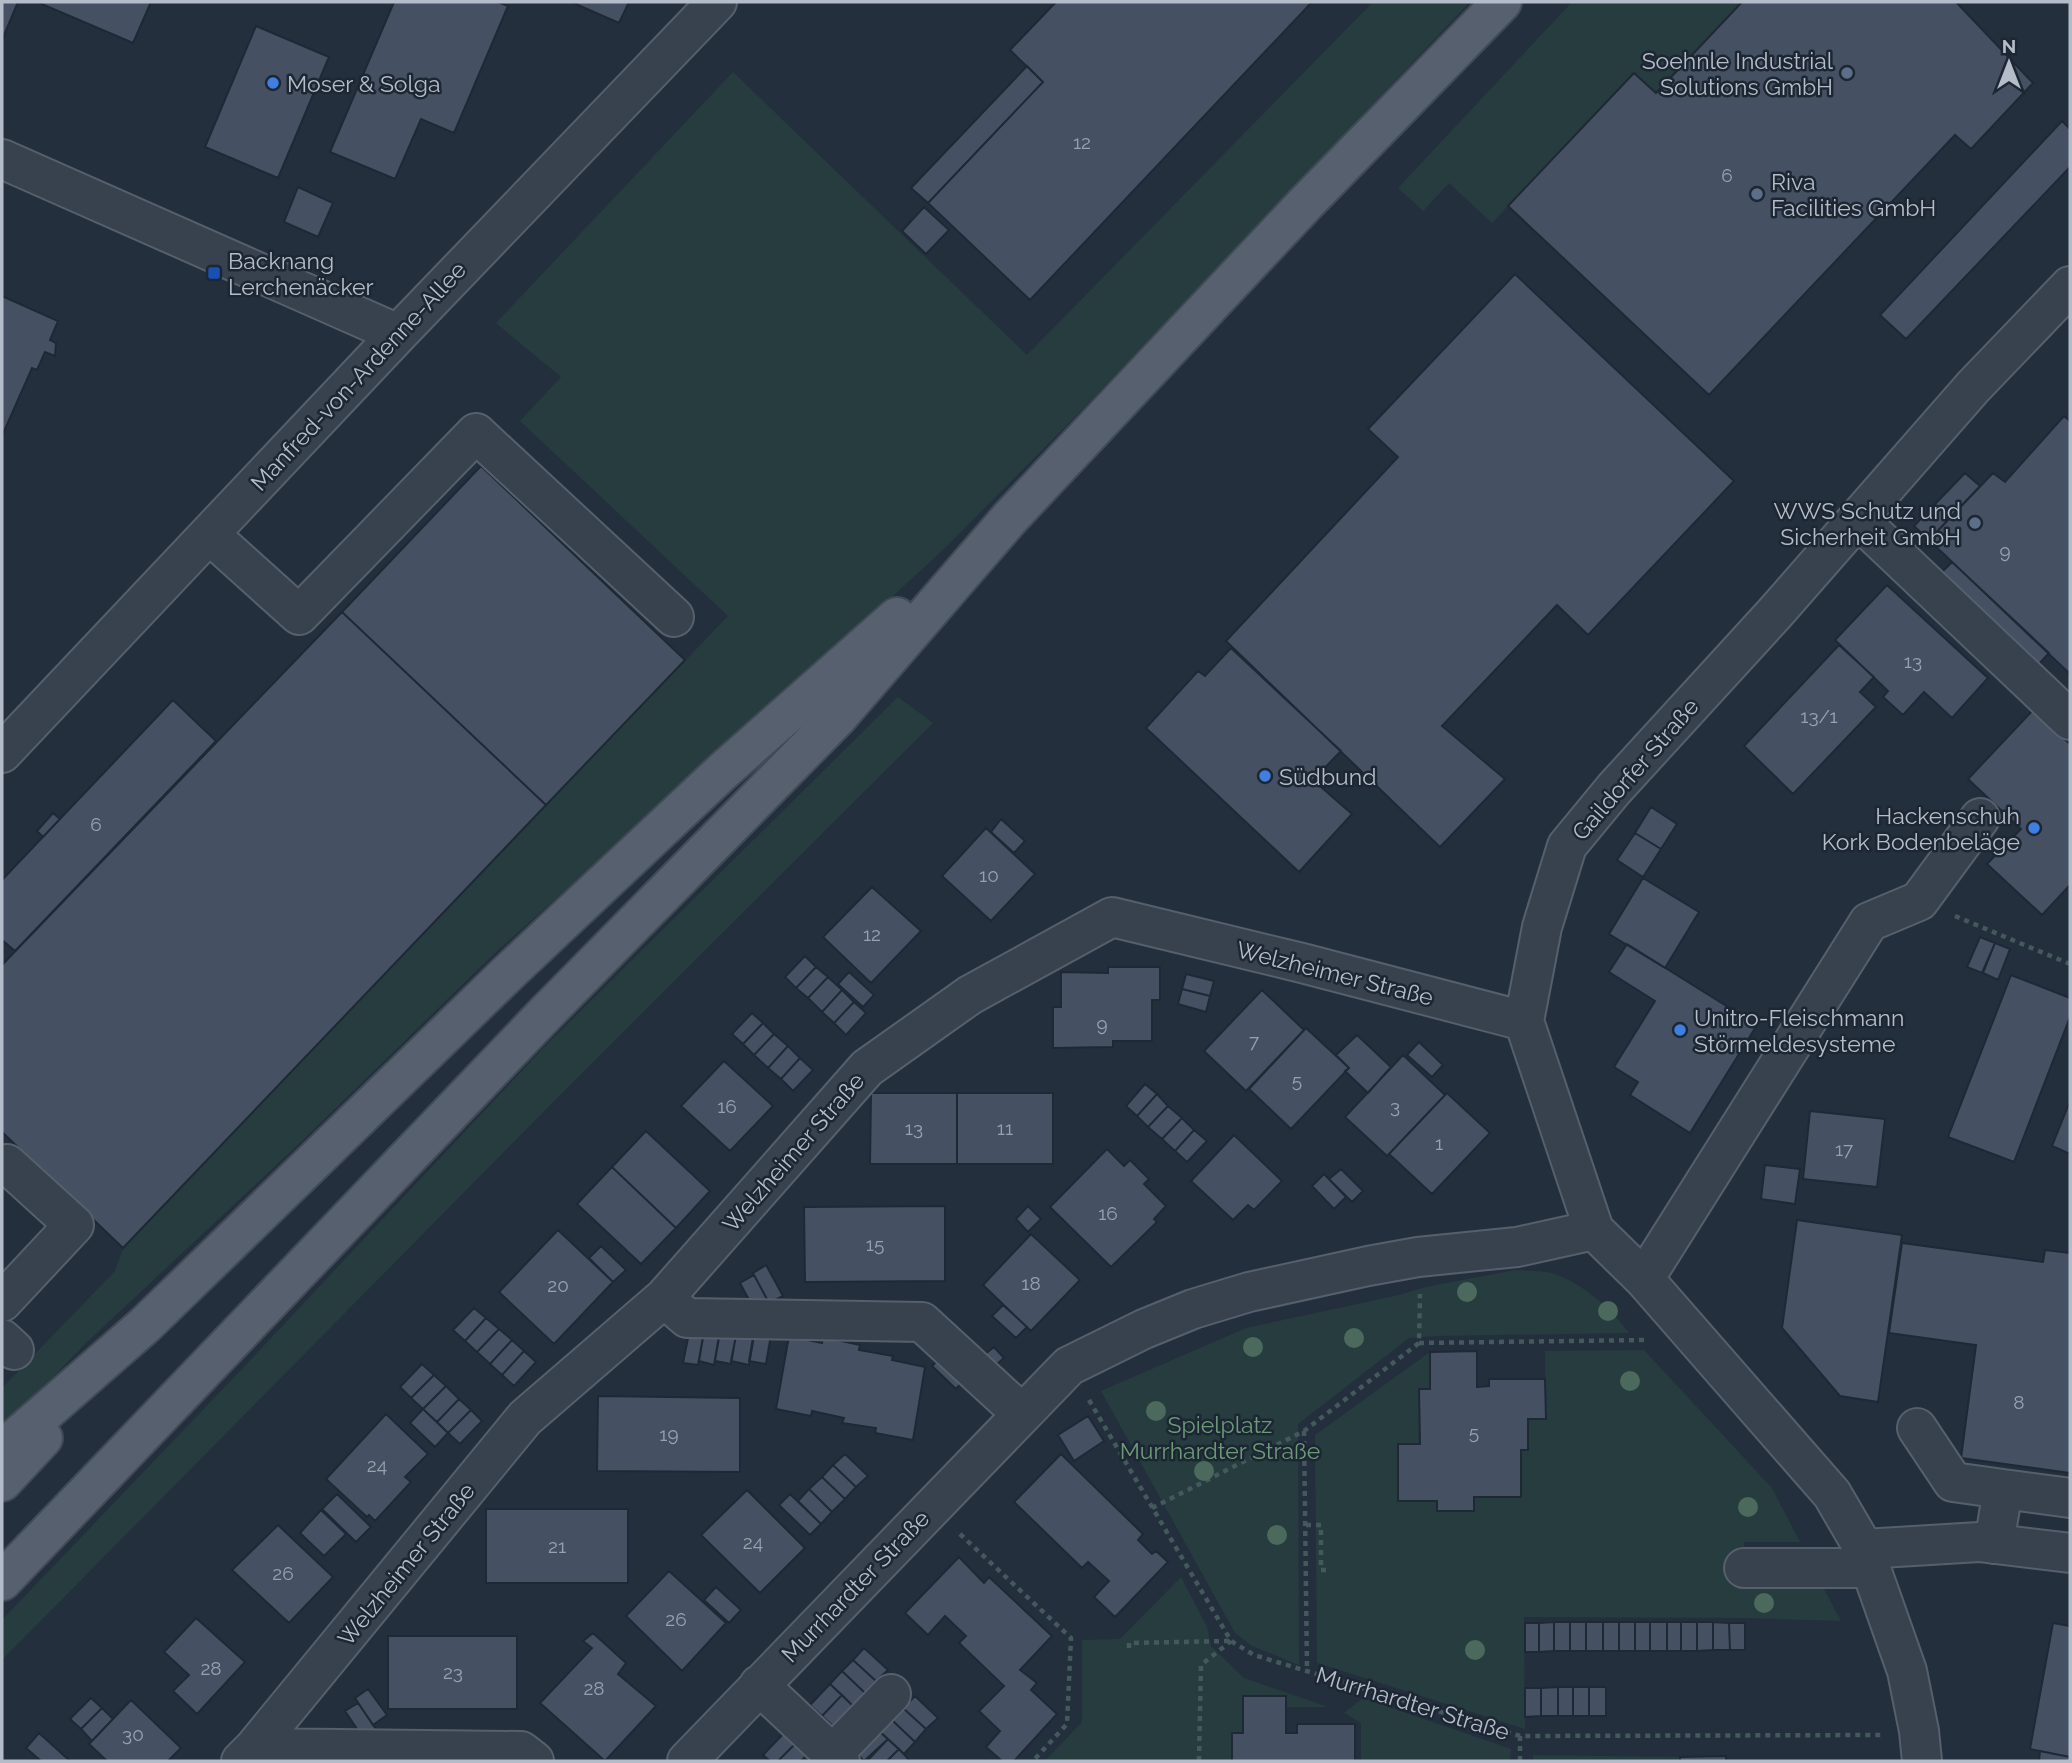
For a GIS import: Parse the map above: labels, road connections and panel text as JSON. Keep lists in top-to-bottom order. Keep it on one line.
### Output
{"streets":{"street":["Manfred-von-Ardenne-Allee","Gaildorfer Straße","Welzheimer Straße","Murrhardter Straße"]},"crossings":[["Gaildorfer Straße","Welzheimer Straße"],["Gaildorfer Straße","Murrhardter Straße"]],"parks":["Spielplatz Murrhardter Straße"],"places":{"other":["Soehnle Industrial Solutions GmbH","Moser & Solga","Riva Facilities GmbH","WWS Schutz und Sicherheit GmbH","Südbund","Hackenschuh Kork Bodenbeläge","Unitro-Fleischmann Störmeldesysteme"],"transit":["Backnang Lerchenäcker"]},"house_numbers":["12","6","9","13","13/1","6","10","12","9","7","5","16","3","13","11","1","17","16","15","18","20","8","5","19","24","24","21","26","26","28","23","28","30"],"north":"top"}
